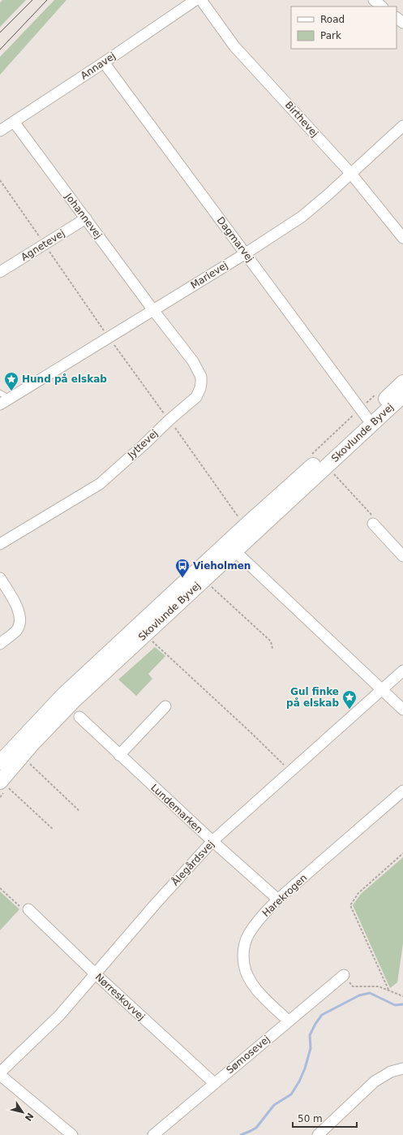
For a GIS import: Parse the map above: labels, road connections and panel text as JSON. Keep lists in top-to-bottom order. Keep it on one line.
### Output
{"streets":{"main road":["Skovlunde Byvej"],"street":["Annavej","Birthevej","Johannevej","Dagmarvej","Agnetevej","Marievej","Jyttevej","Lundemarken","Ålegårdsvej","Harekrogen","Nørreskovvej","Sømosevej"]},"crossings":[["Annavej","Johannevej"],["Annavej","Dagmarvej"],["Birthevej","Marievej"],["Johannevej","Agnetevej"],["Johannevej","Marievej"],["Johannevej","Jyttevej"],["Dagmarvej","Marievej"],["Dagmarvej","Skovlunde Byvej"],["Marievej","Jyttevej"],["Lundemarken","Ålegårdsvej"],["Lundemarken","Harekrogen"],["Ålegårdsvej","Nørreskovvej"],["Harekrogen","Sømosevej"],["Nørreskovvej","Sømosevej"]],"places":{"place":["Hund på elskab","Gul finke på elskab"],"bus stop":["Vieholmen"]},"legend":["Road","Park"],"scale_bar":"50 m","north":"bottom right"}
